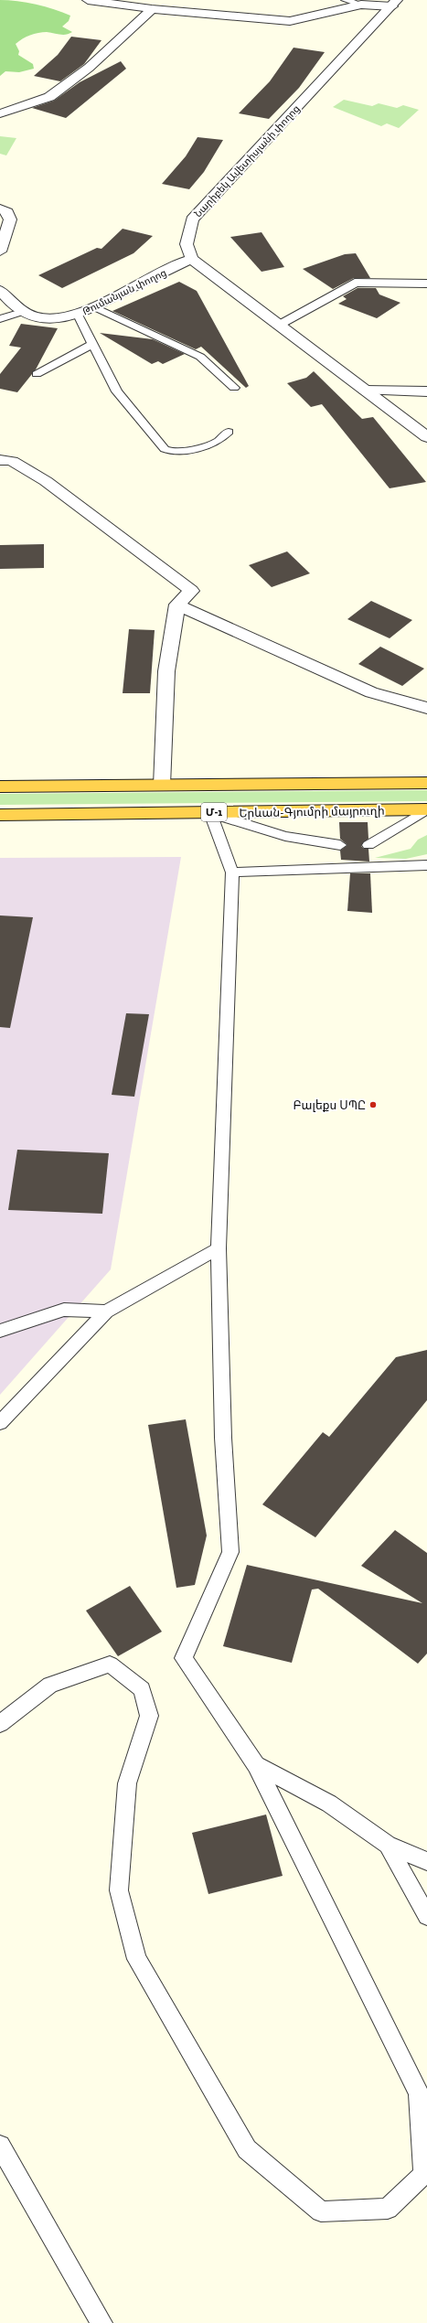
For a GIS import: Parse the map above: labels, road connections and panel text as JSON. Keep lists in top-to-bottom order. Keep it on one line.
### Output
{"streets":{"highway":["Երևան-Գյումրի մայրուղի","Մ-1"],"street":["Նարիբեկ Ավետիսյանի փողոց","Թումանյան փողոց"]},"crossings":[["Նարիբեկ Ավետիսյանի փողոց","Թումանյան փողոց"]],"places":["Բալեքս ՍՊԸ"]}
